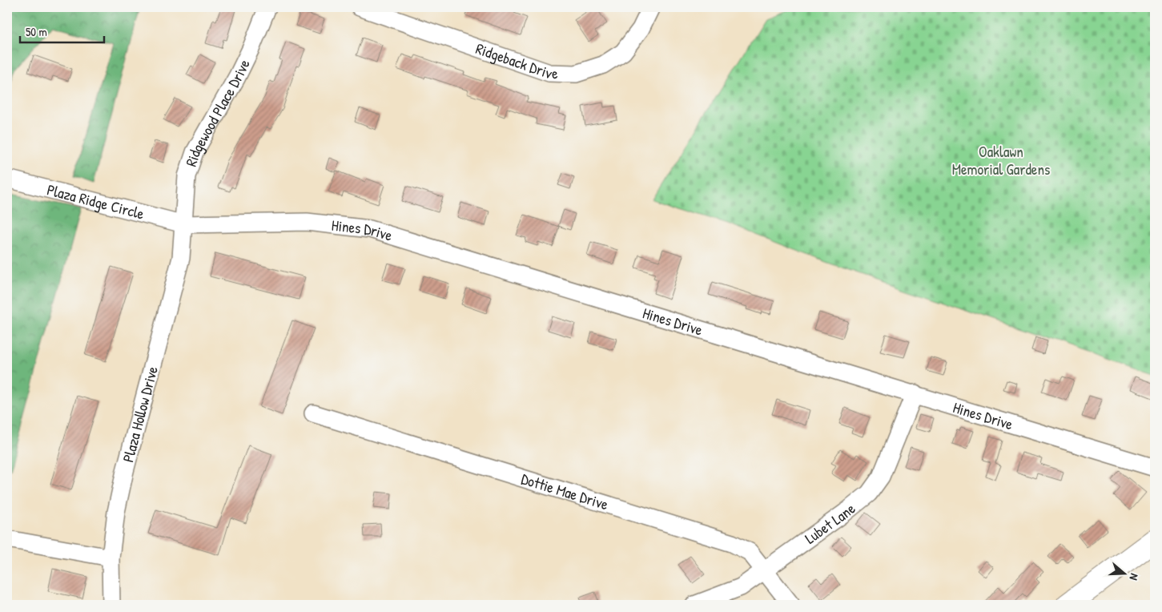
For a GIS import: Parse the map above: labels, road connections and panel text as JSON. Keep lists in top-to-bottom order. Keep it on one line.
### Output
{"streets":{"street":["Ridgeback Drive","Ridgewood Place Drive","Plaza Ridge Circle","Hines Drive","Plaza Hollow Drive","Dottie Mae Drive","Lubet Lane"]},"crossings":[["Ridgewood Place Drive","Plaza Ridge Circle"],["Ridgewood Place Drive","Hines Drive"],["Ridgewood Place Drive","Plaza Hollow Drive"],["Plaza Ridge Circle","Hines Drive"],["Plaza Ridge Circle","Plaza Hollow Drive"],["Hines Drive","Plaza Hollow Drive"],["Hines Drive","Lubet Lane"],["Dottie Mae Drive","Lubet Lane"]],"parks":["Oaklawn Memorial Gardens"],"scale_bar":"50 m","north":"right"}
